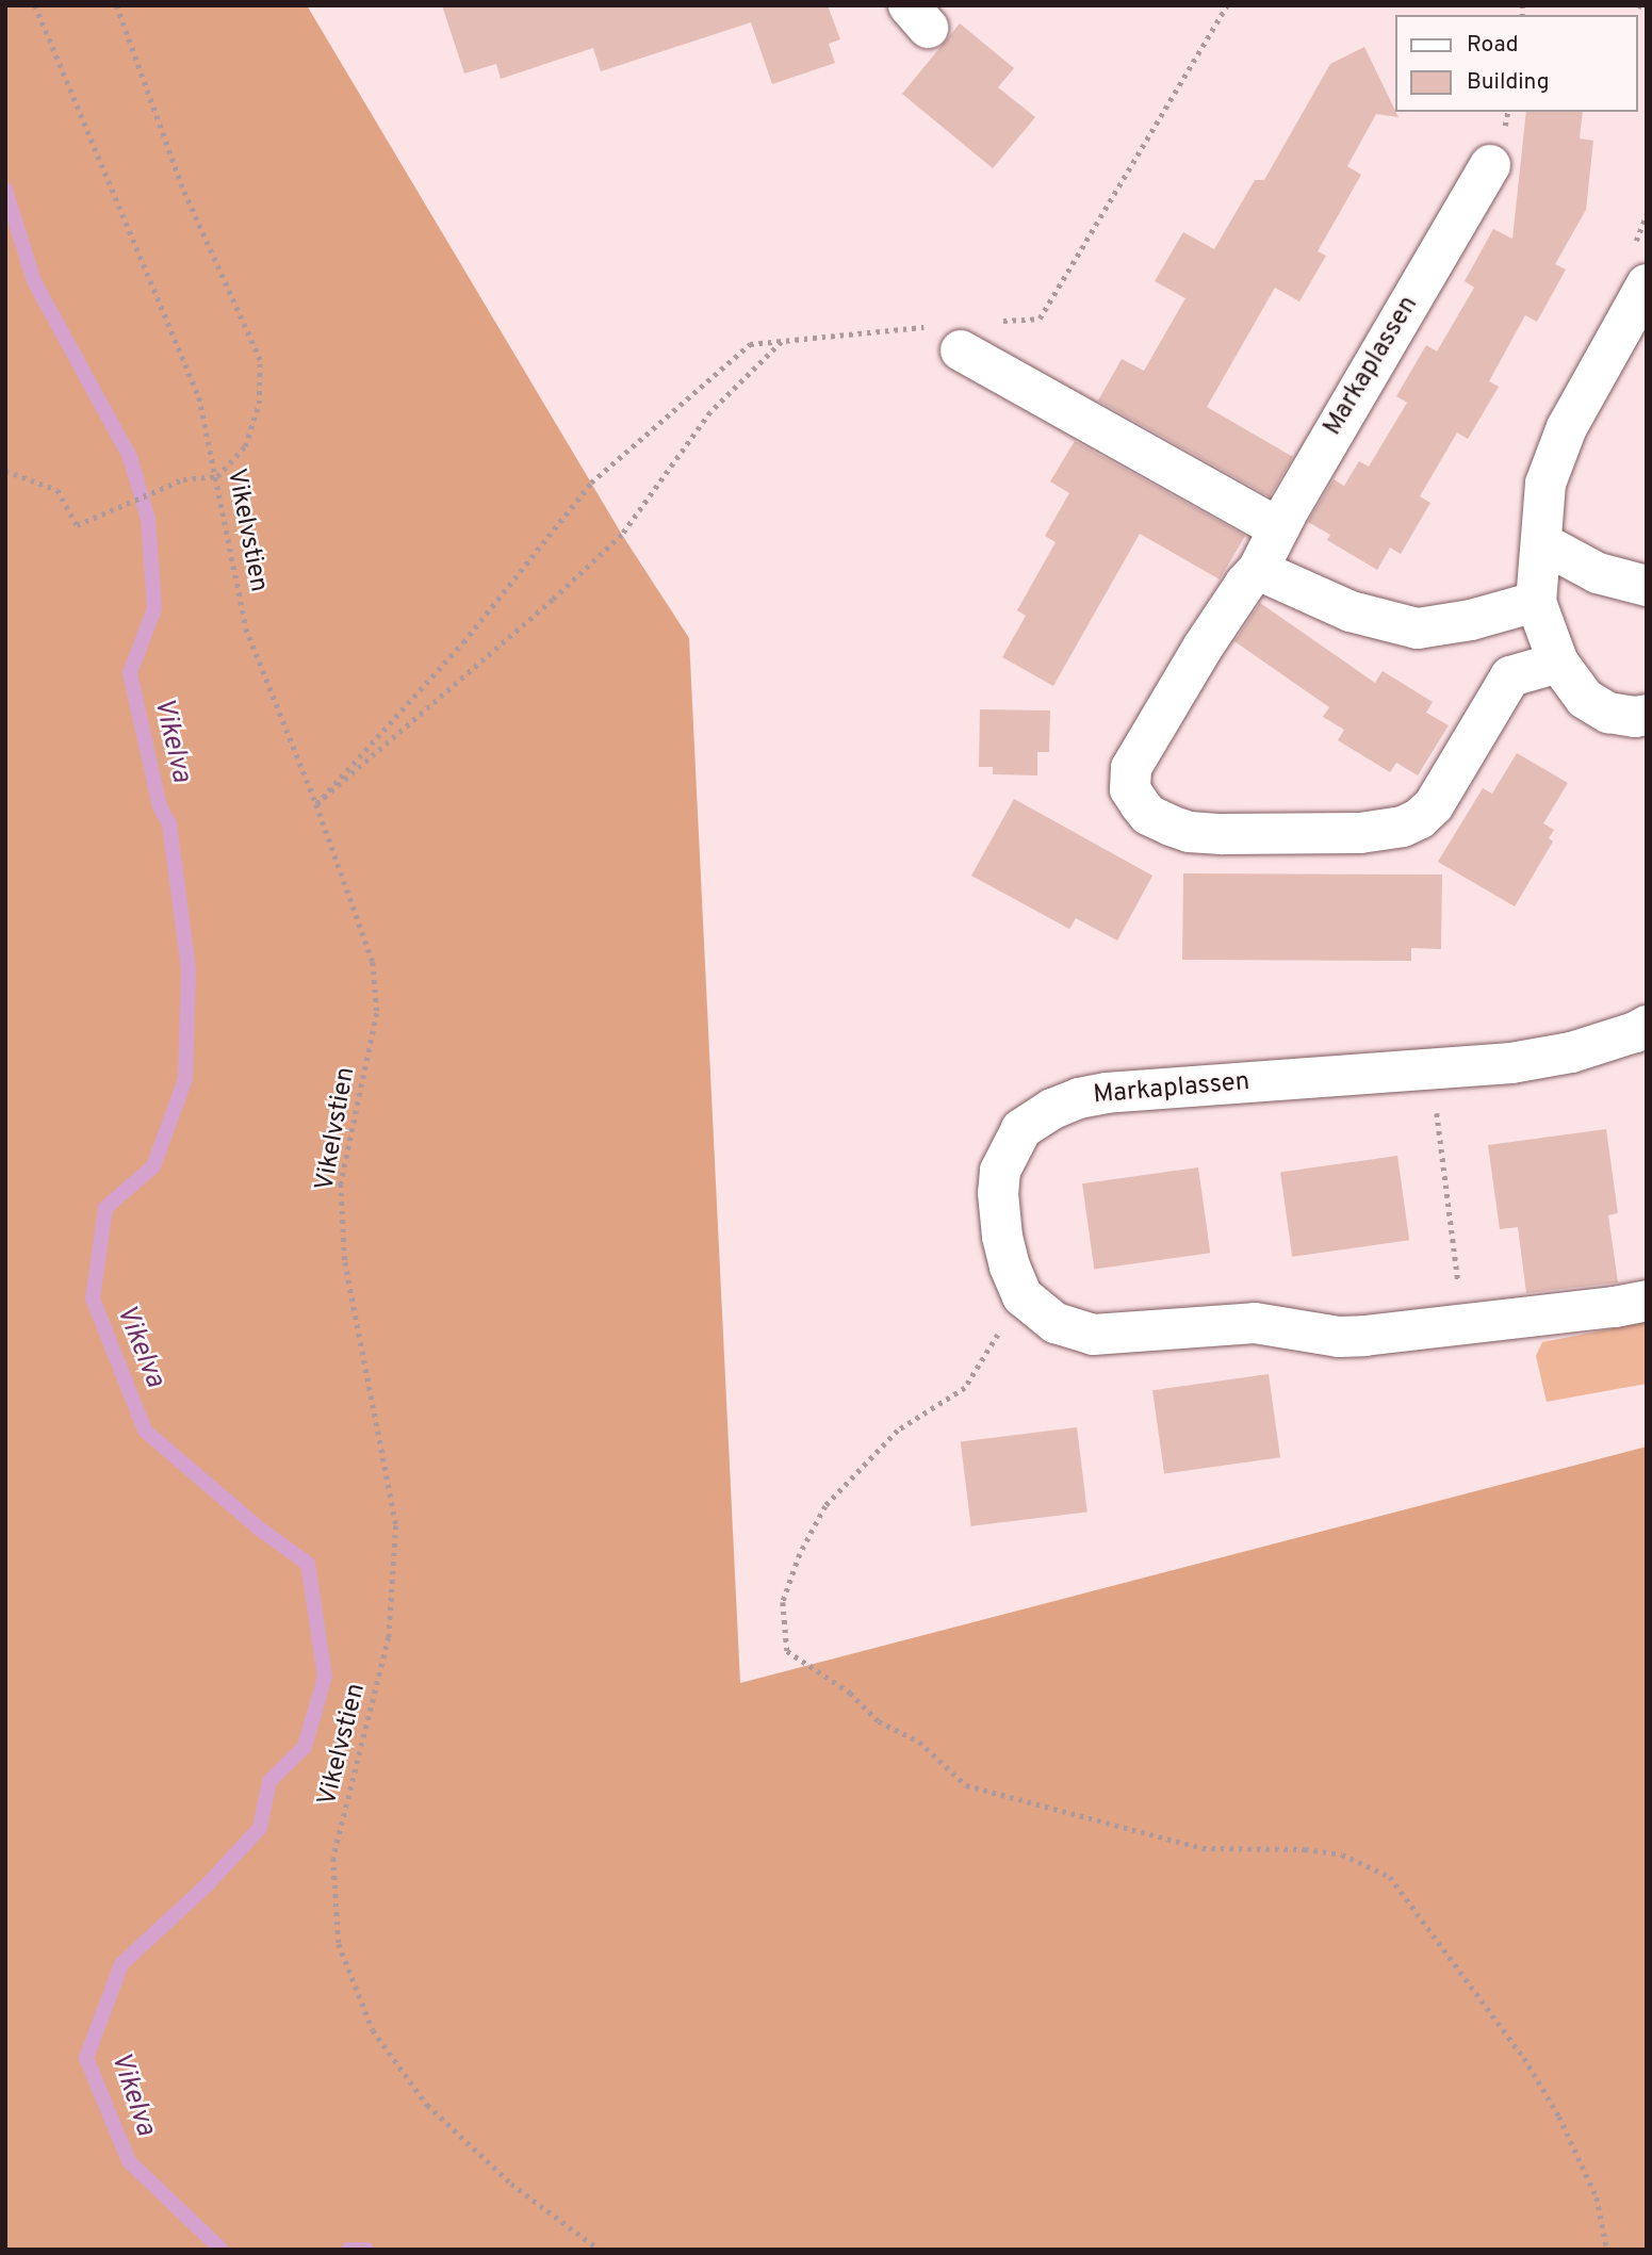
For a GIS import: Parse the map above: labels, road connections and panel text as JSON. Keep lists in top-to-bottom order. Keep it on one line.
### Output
{"streets":{"lane":["Markaplassen"],"path":["Vikelvstien"]},"water":["Vikelva"],"legend":["Road","Building"]}
